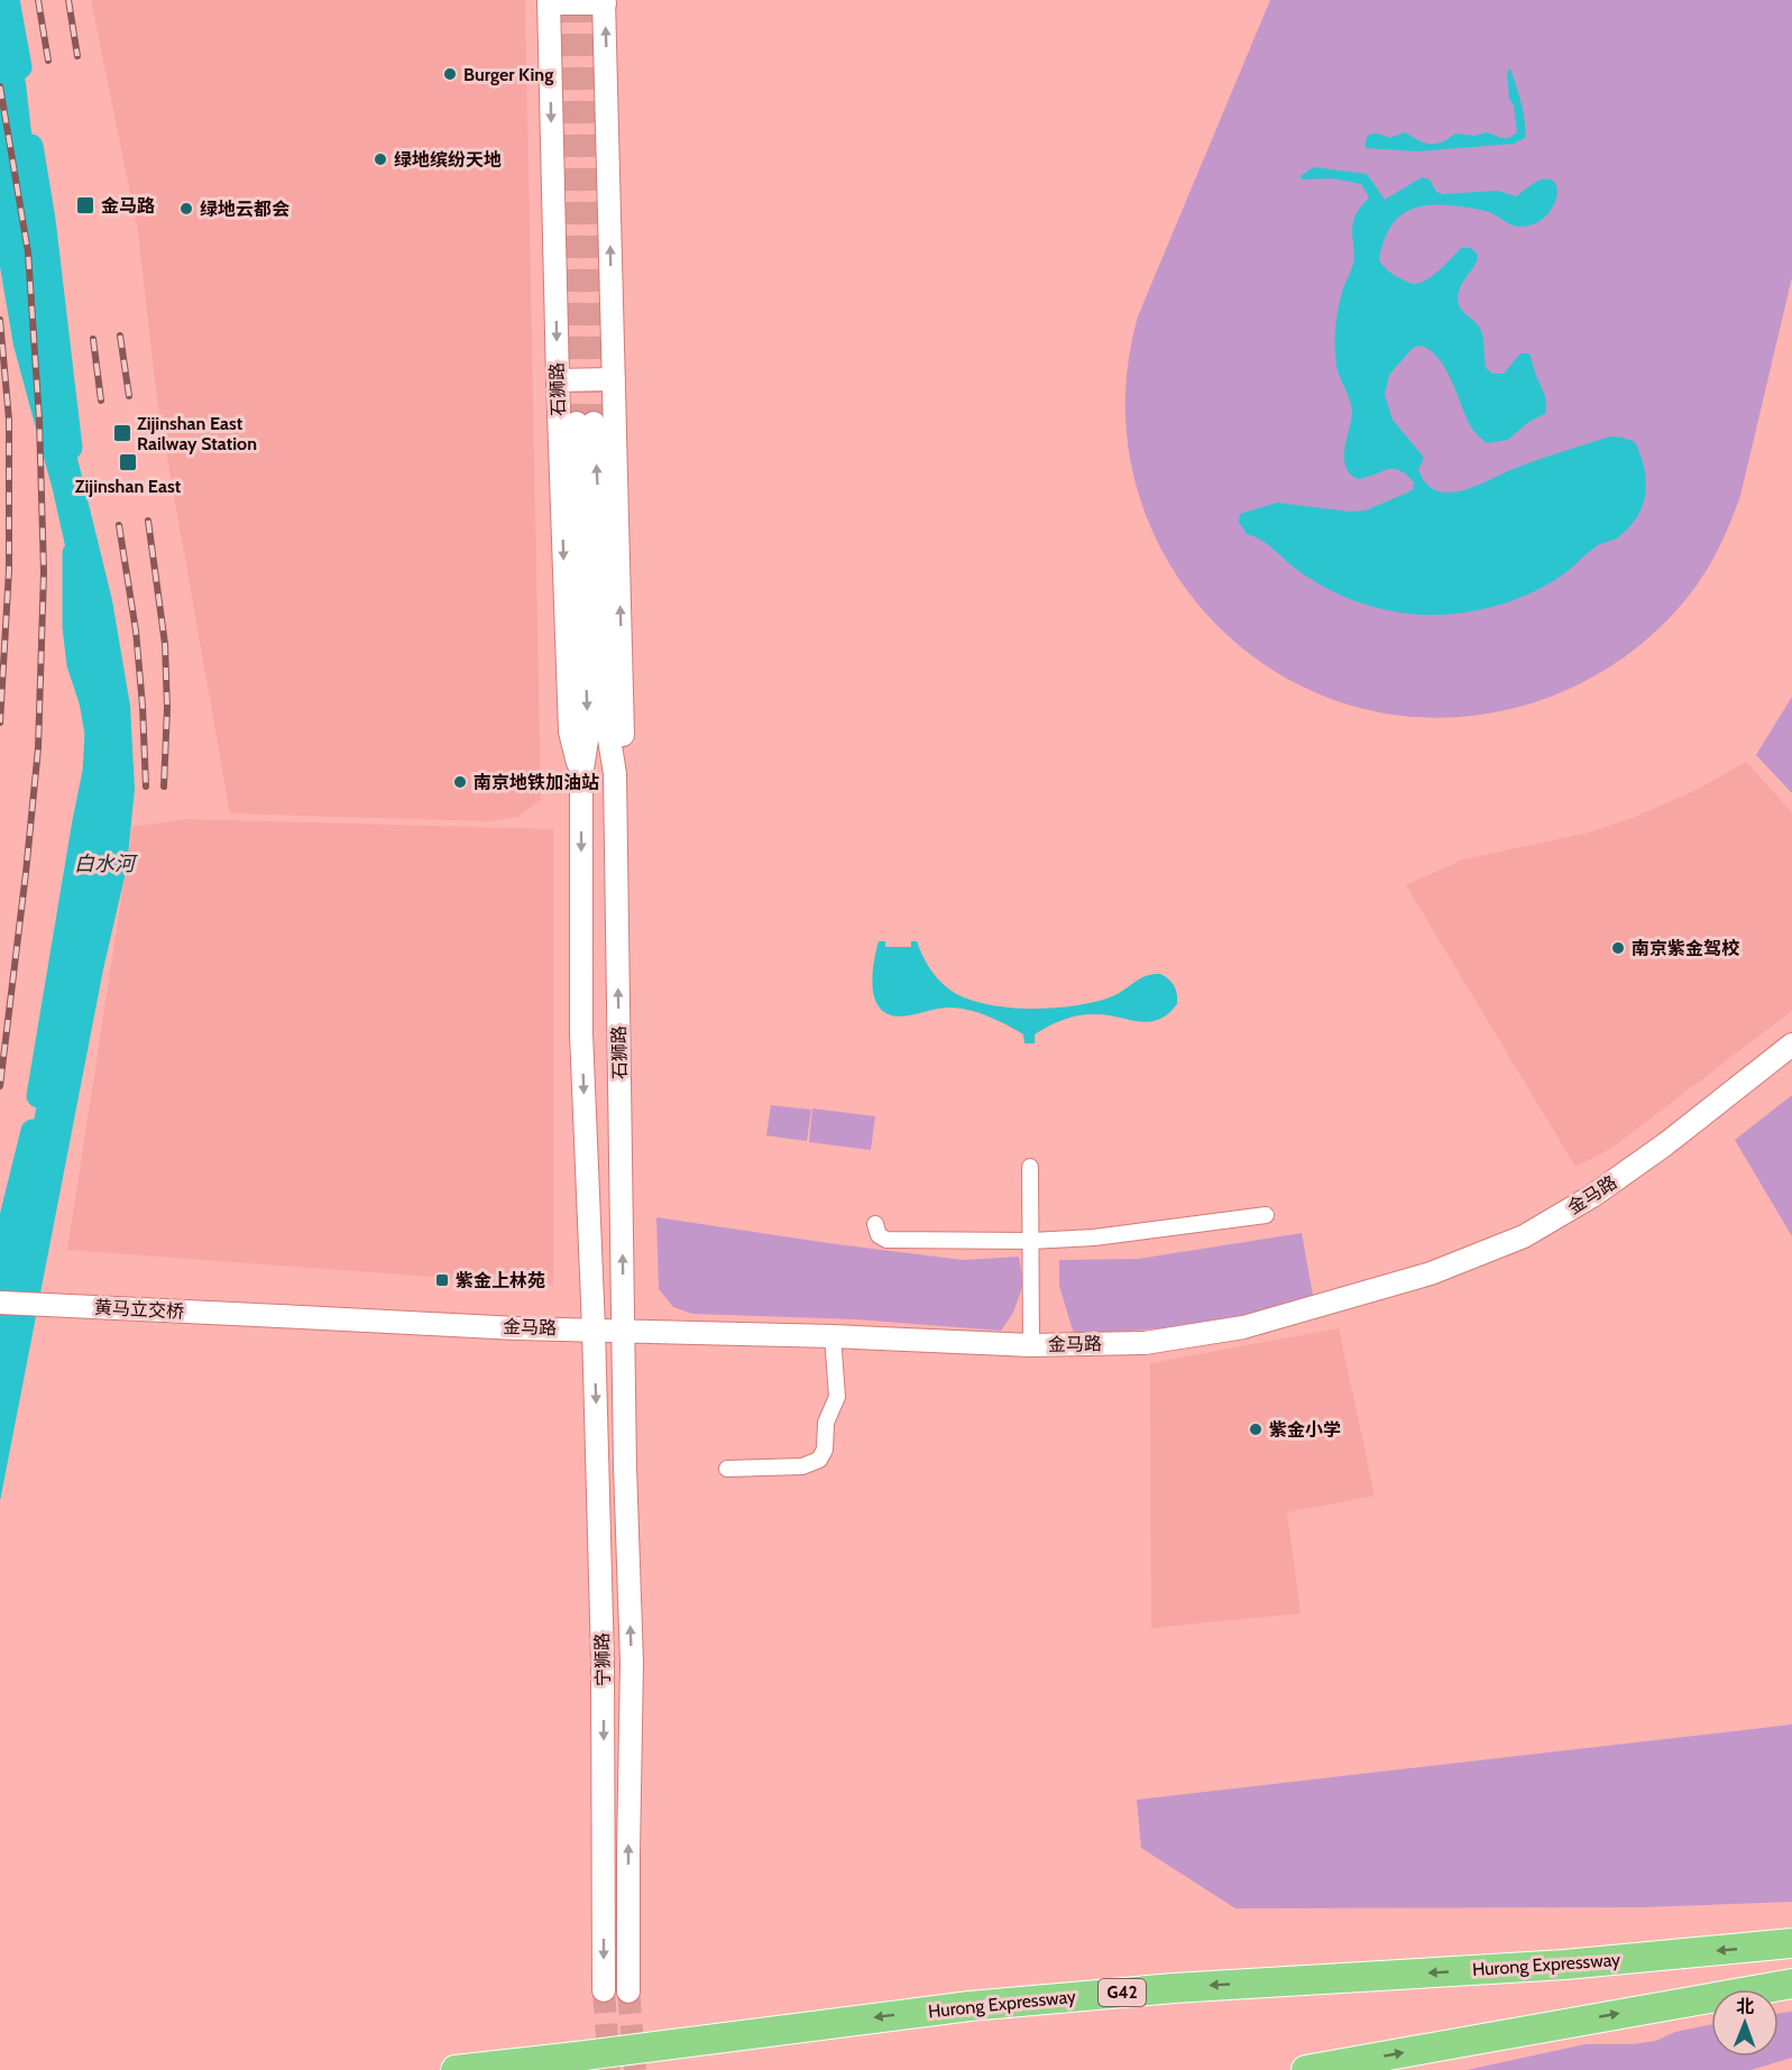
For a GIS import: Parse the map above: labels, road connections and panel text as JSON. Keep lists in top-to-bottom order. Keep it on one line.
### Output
{"streets":{"highway":["Hurong Expressway","G42"],"main road":["石狮路","金马路","黄马立交桥","宁狮路"]},"crossings":[["石狮路","金马路"],["石狮路","宁狮路"],["金马路","黄马立交桥"],["金马路","宁狮路"]],"water":["白水河"],"places":{"other":["Burger King","绿地缤纷天地","绿地云都会","南京地铁加油站","南京紫金驾校","紫金小学"],"transit":["金马路","Zijinshan East Railway Station","Zijinshan East","紫金上林苑"]},"north":"top"}
